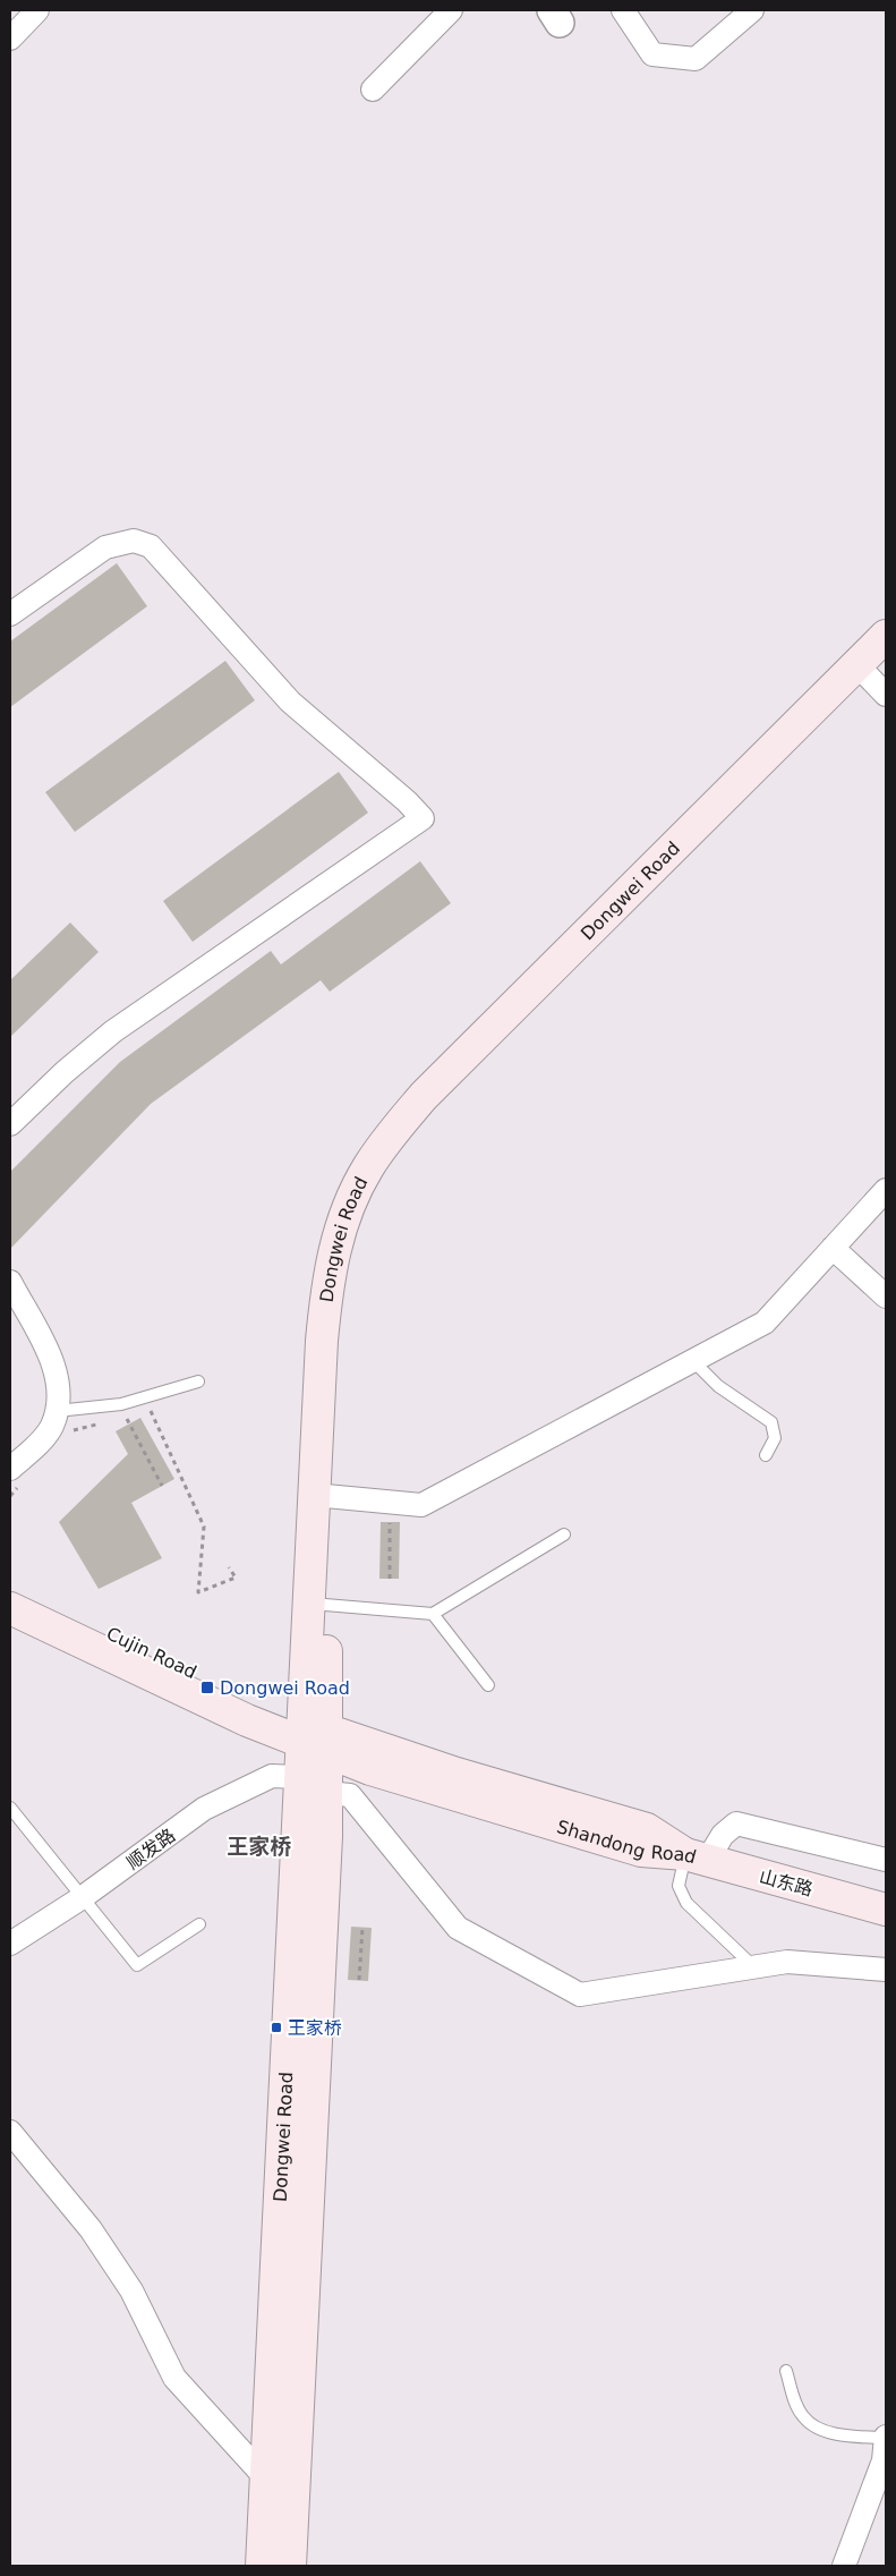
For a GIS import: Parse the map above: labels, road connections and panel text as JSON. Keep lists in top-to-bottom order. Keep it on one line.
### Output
{"streets":{"main road":["Dongwei Road","Cujin Road","Shandong Road","山东路"],"street":["顺发路"]},"crossings":[["Dongwei Road","Cujin Road"],["Dongwei Road","Shandong Road"],["Dongwei Road","顺发路"],["Cujin Road","Shandong Road"],["Shandong Road","山东路"]],"districts":["王家桥"],"places":{"transit":["Dongwei Road","王家桥"]}}
